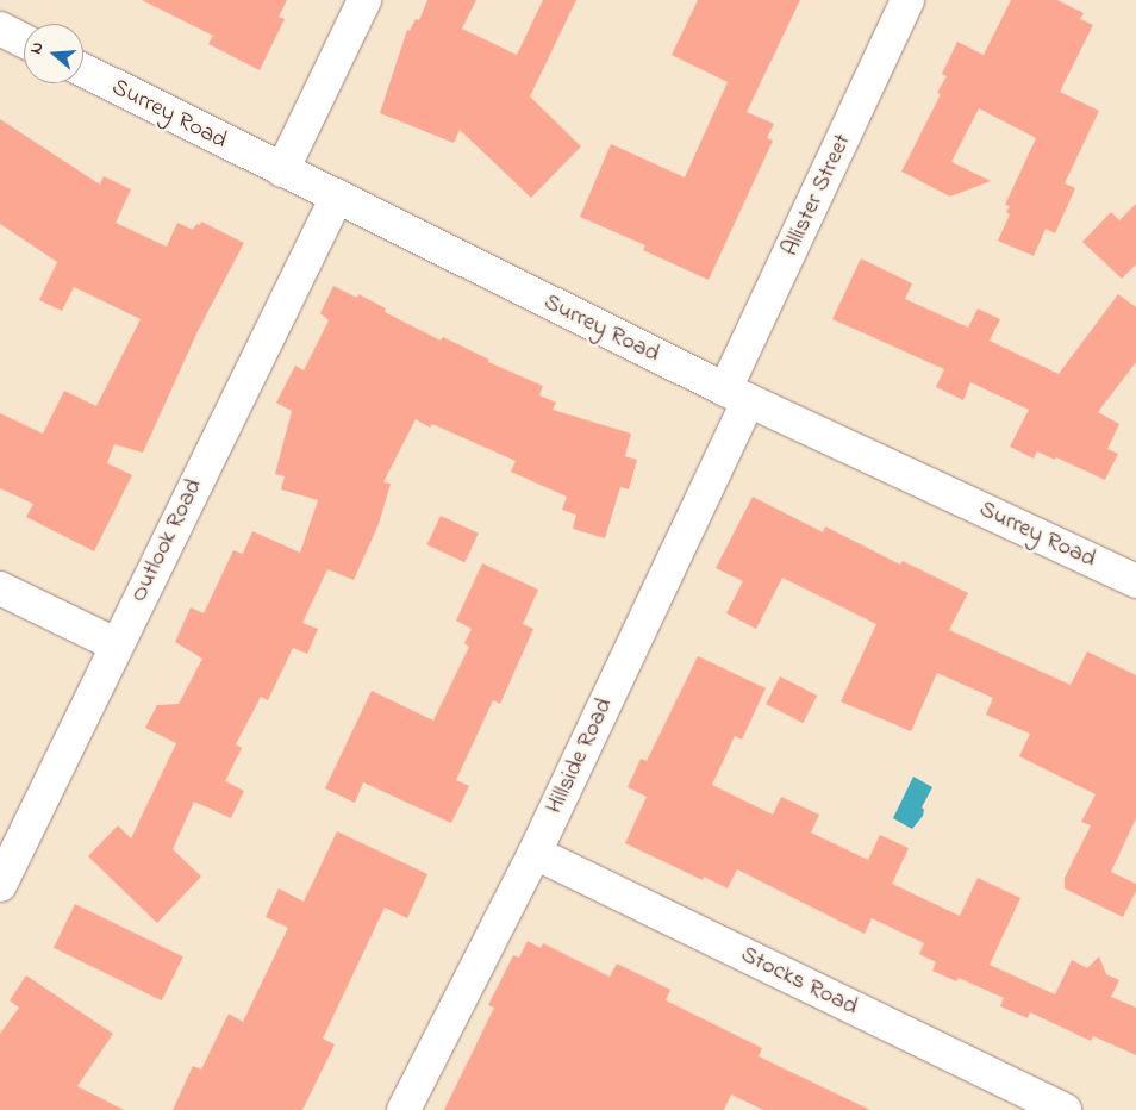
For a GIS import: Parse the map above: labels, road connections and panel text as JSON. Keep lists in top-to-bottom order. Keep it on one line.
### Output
{"streets":{"street":["Surrey Road","Allister Street","Outlook Road","Hillside Road","Stocks Road"]},"crossings":[["Surrey Road","Allister Street"],["Surrey Road","Outlook Road"],["Surrey Road","Hillside Road"],["Allister Street","Hillside Road"],["Hillside Road","Stocks Road"]],"north":"left"}
